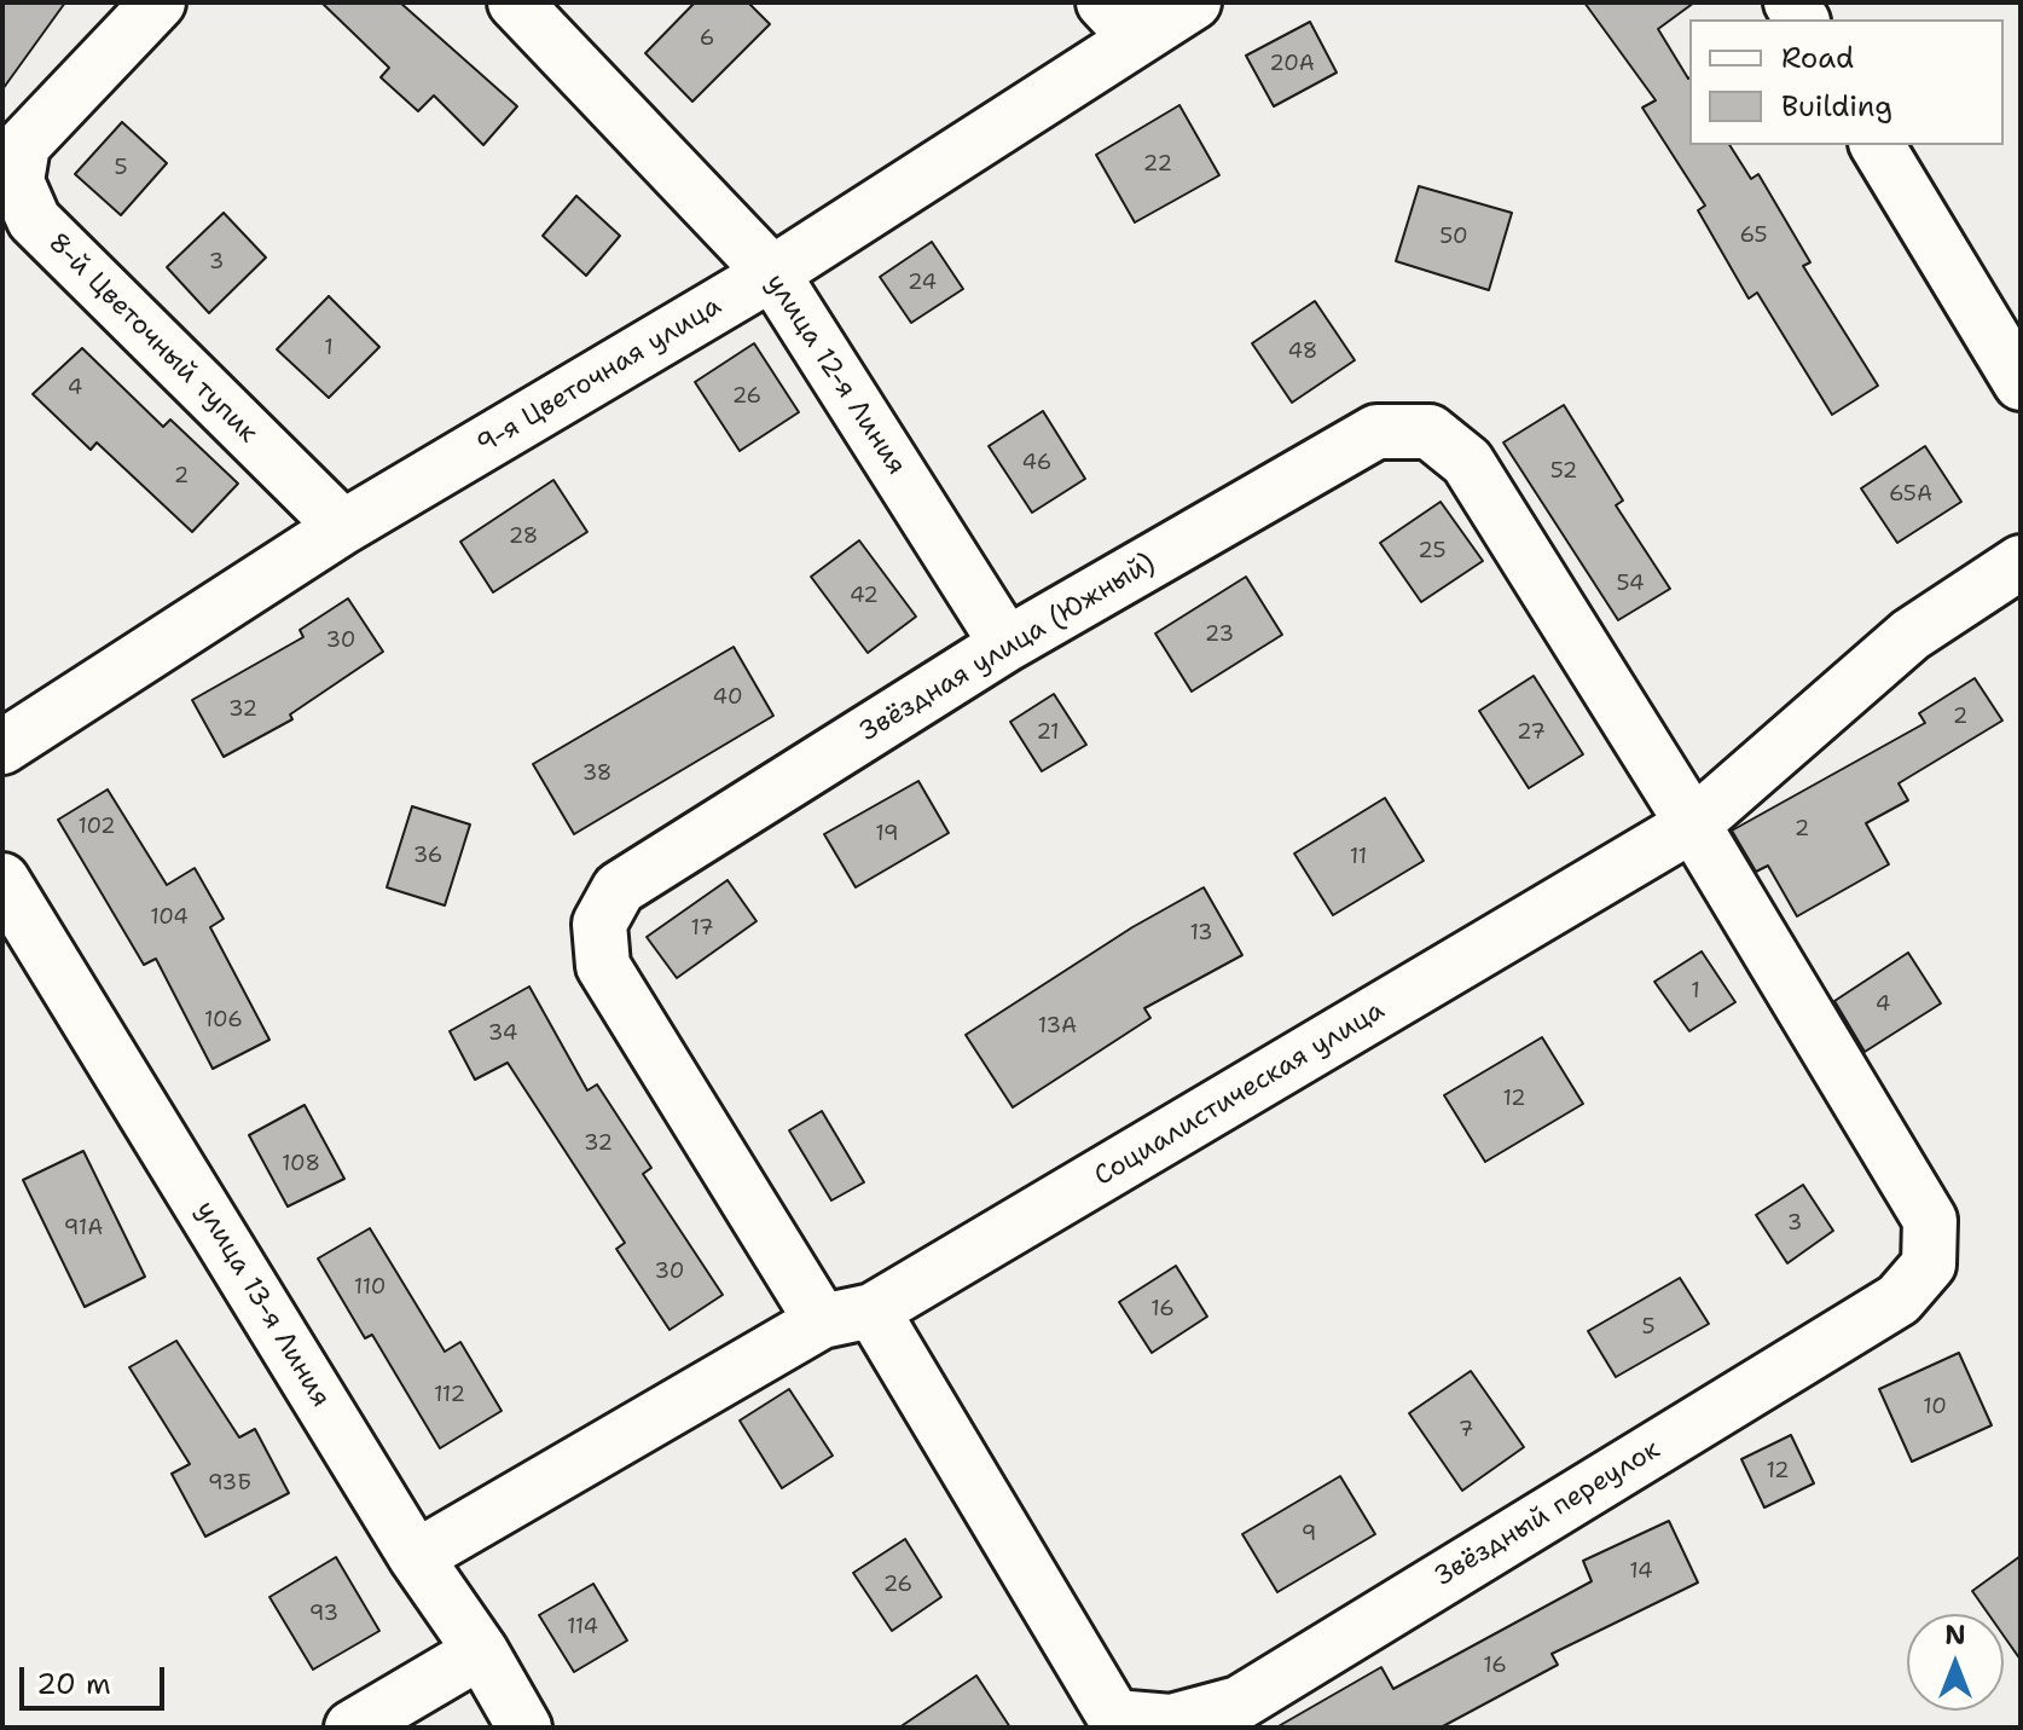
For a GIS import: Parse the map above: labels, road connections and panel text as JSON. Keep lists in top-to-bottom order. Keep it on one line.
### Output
{"streets":{"lane":["8-й Цветочный тупик","улица 12-я Линия","9-я Цветочная улица","Звёздная улица (Южный)","Социалистическая улица","улица 13-я Линия","Звёздный переулок"]},"crossings":[["8-й Цветочный тупик","9-я Цветочная улица"],["улица 12-я Линия","9-я Цветочная улица"],["улица 12-я Линия","Звёздная улица (Южный)"],["Звёздная улица (Южный)","Социалистическая улица"],["Звёздная улица (Южный)","Звёздный переулок"],["Социалистическая улица","улица 13-я Линия"],["Социалистическая улица","Звёздный переулок"]],"house_numbers":["6","20А","22","5","65","50","3","24","1","48","4","26","46","52","2","65А","28","25","54","42","23","30","40","32","2","21","27","38","102","2","19","36","11","104","17","13","1","4","106","13А","34","12","32","108","3","91А","30","110","16","5","112","10","7","12","93Б","9","14","26","93","114","16"],"legend":["Road","Building"],"scale_bar":"20 m","north":"top"}
